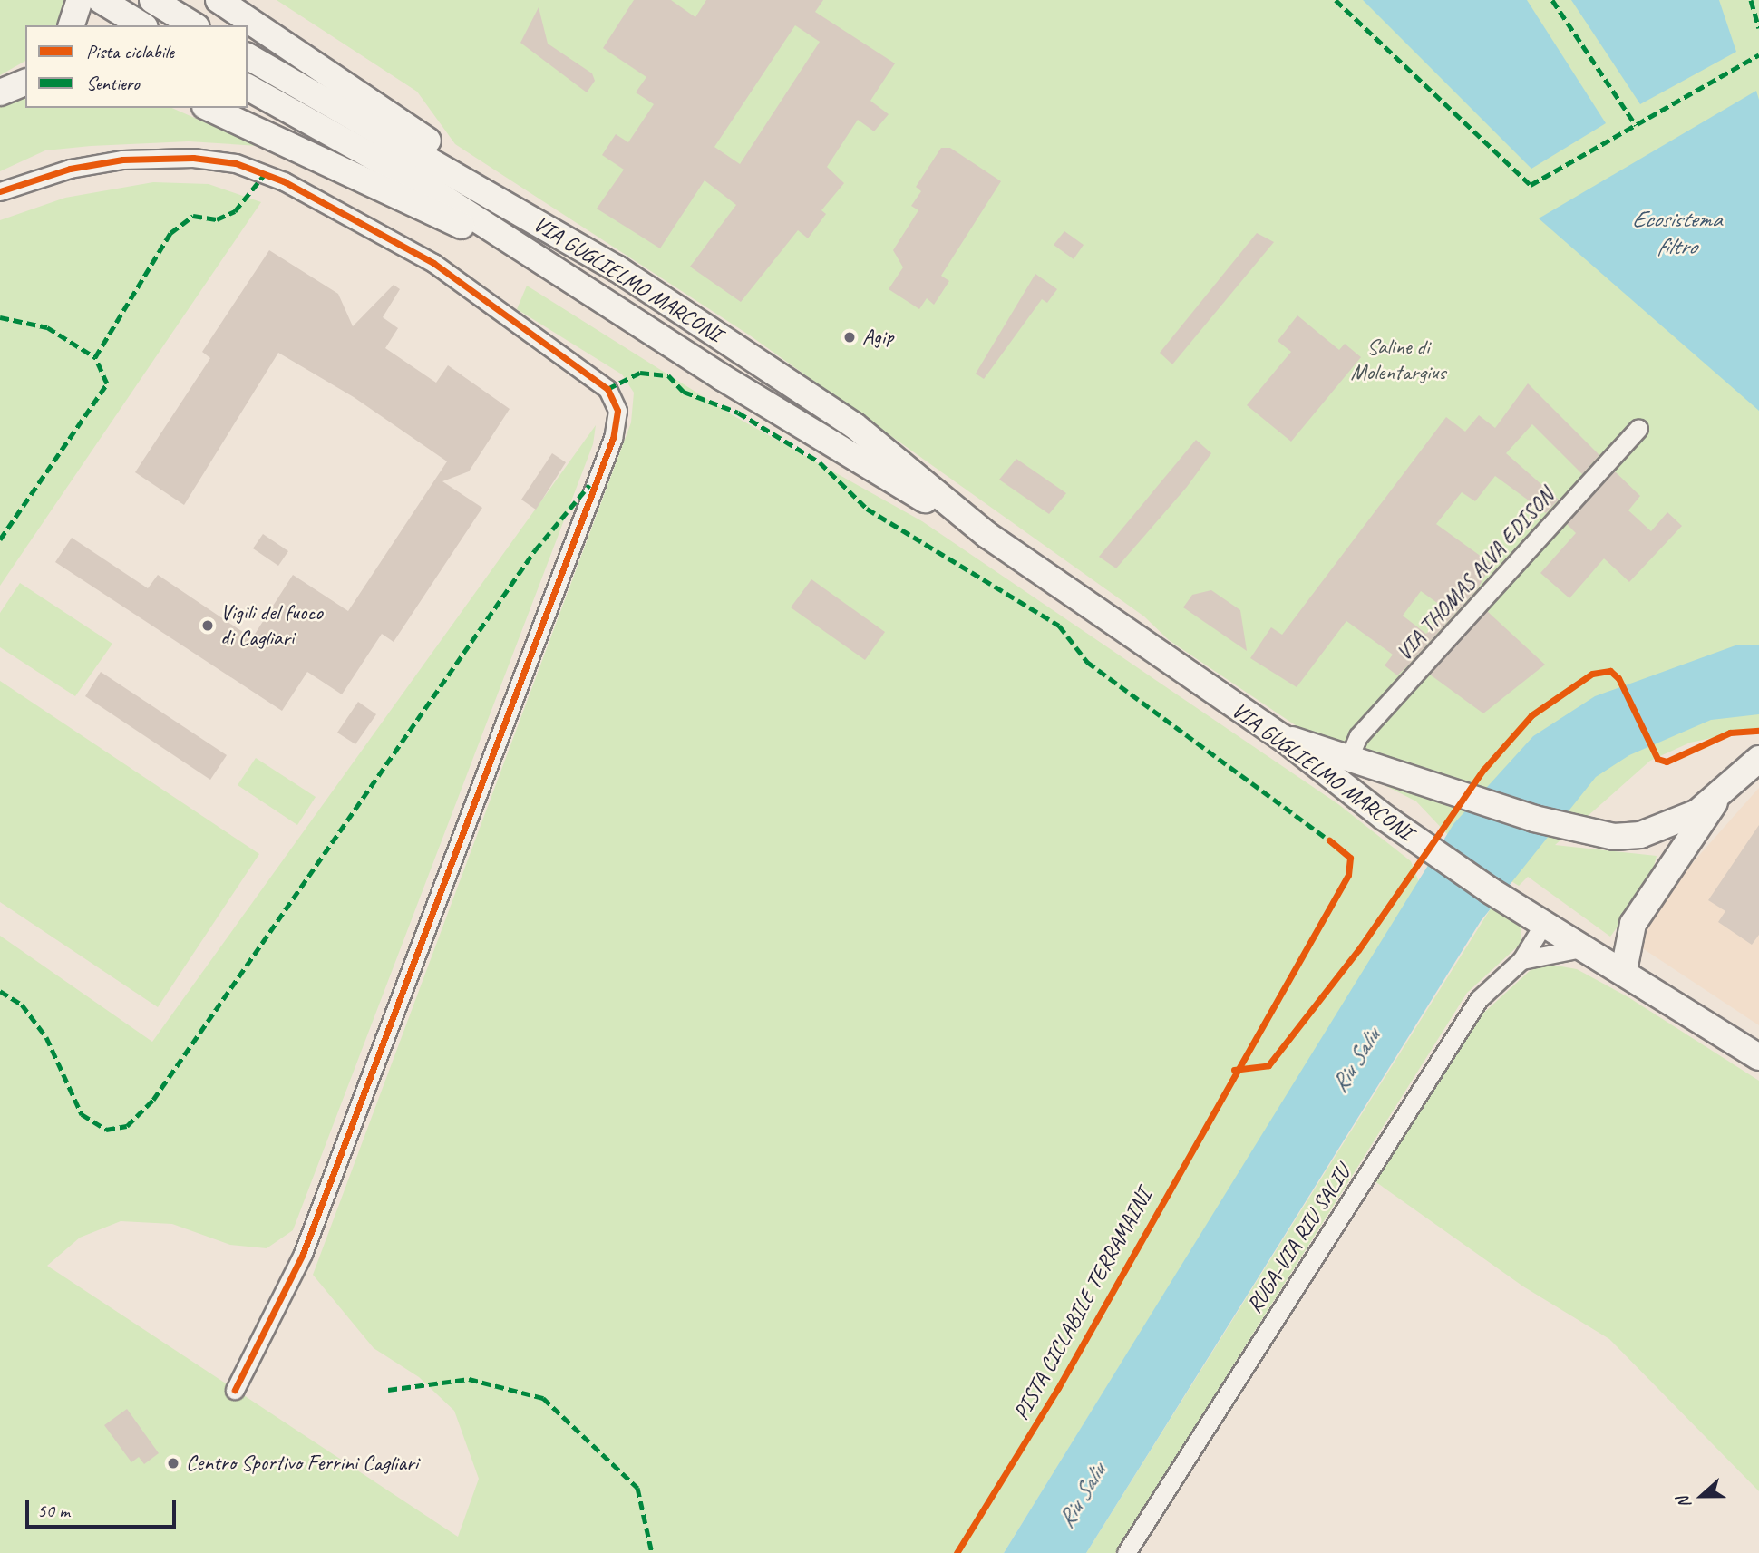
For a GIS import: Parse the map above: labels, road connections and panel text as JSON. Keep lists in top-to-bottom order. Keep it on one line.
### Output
{"streets":{"main road":["VIA GUGLIELMO MARCONI"],"street":["VIA THOMAS ALVA EDISON","RUGA-VIA RIU SALIU"],"cycle path":["PISTA CICLABILE TERRAMAINI"]},"crossings":[["VIA GUGLIELMO MARCONI","RUGA-VIA RIU SALIU"]],"water":["Ecosistema filtro","Riu Saliu"],"parks":["Saline di Molentargius"],"places":["Agip","Vigili del fuoco di Cagliari","Centro Sportivo Ferrini Cagliari"],"legend":["Pista ciclabile","Sentiero"],"scale_bar":"50 m","north":"left"}
